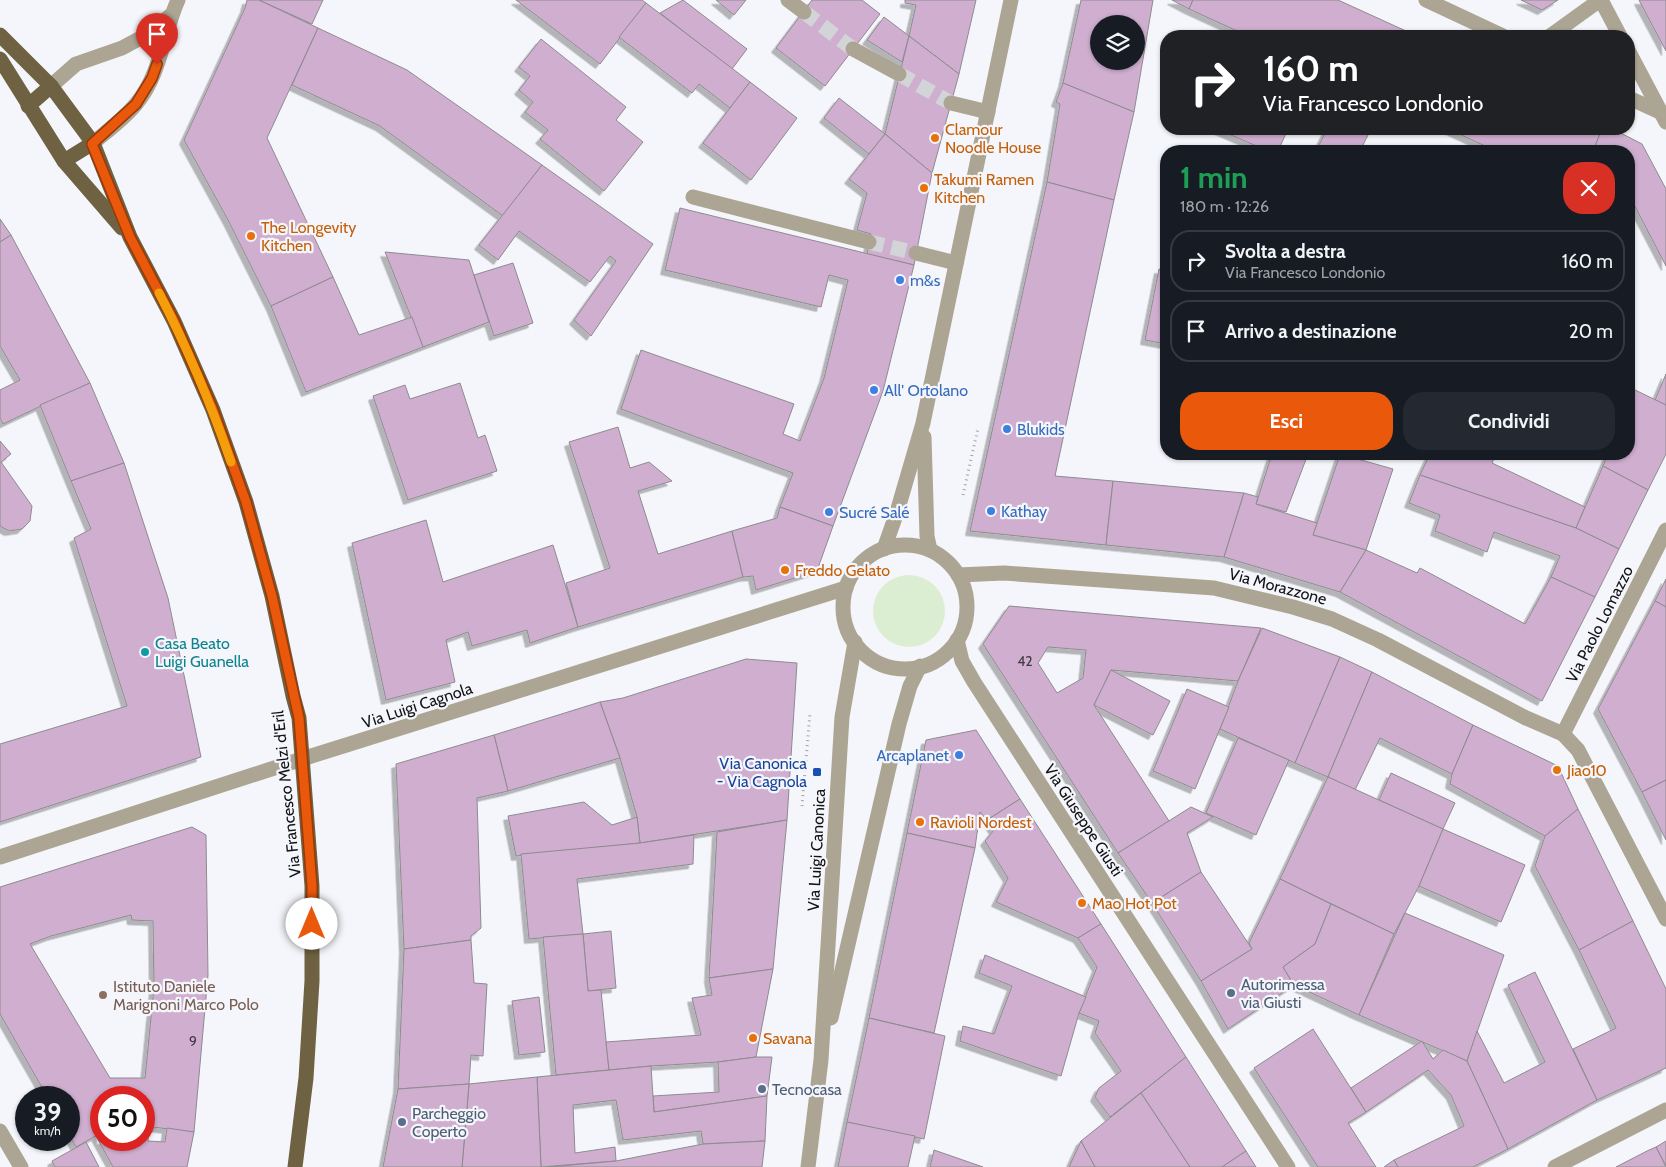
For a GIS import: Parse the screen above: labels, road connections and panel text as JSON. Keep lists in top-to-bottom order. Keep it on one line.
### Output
{"streets":{"main road":["Via Francesco Melzi d'Eril"],"street":["Via Morazzone","Via Paolo Lomazzo","Via Luigi Cagnola","Via Giuseppe Giusti","Via Luigi Canonica"]},"crossings":[["Via Morazzone","Via Paolo Lomazzo"],["Via Morazzone","Via Luigi Cagnola"],["Via Morazzone","Via Giuseppe Giusti"],["Via Morazzone","Via Luigi Canonica"],["Via Luigi Cagnola","Via Francesco Melzi d'Eril"],["Via Luigi Cagnola","Via Giuseppe Giusti"],["Via Luigi Cagnola","Via Luigi Canonica"],["Via Giuseppe Giusti","Via Luigi Canonica"]],"places":{"other":["Clamour Noodle House","Takumi Ramen Kitchen","The Longevity Kitchen","m&s","All' Ortolano","Blukids","Kathay","Sucré Salé","Freddo Gelato","Casa Beato Luigi Guanella","Arcaplanet","Jiao10","Ravioli Nordest","Mao Hot Pot","Autorimessa via Giusti","Istituto Daniele Marignoni Marco Polo","Savana","Tecnocasa","Parcheggio Coperto"],"transit":["Via Canonica - Via Cagnola"]},"house_numbers":["42","9"],"page":{"turn":["160 m","Via Francesco Londonio"],"heading":["1 min","180 m · 12:26"],"list":[{"name":"Svolta a destra","note":"Via Francesco Londonio","value":"160 m"},{"name":"Arrivo a destinazione","value":"20 m"}],"buttons":["Esci","Condividi"],"speed":"39 km/h","limit":"50"}}
